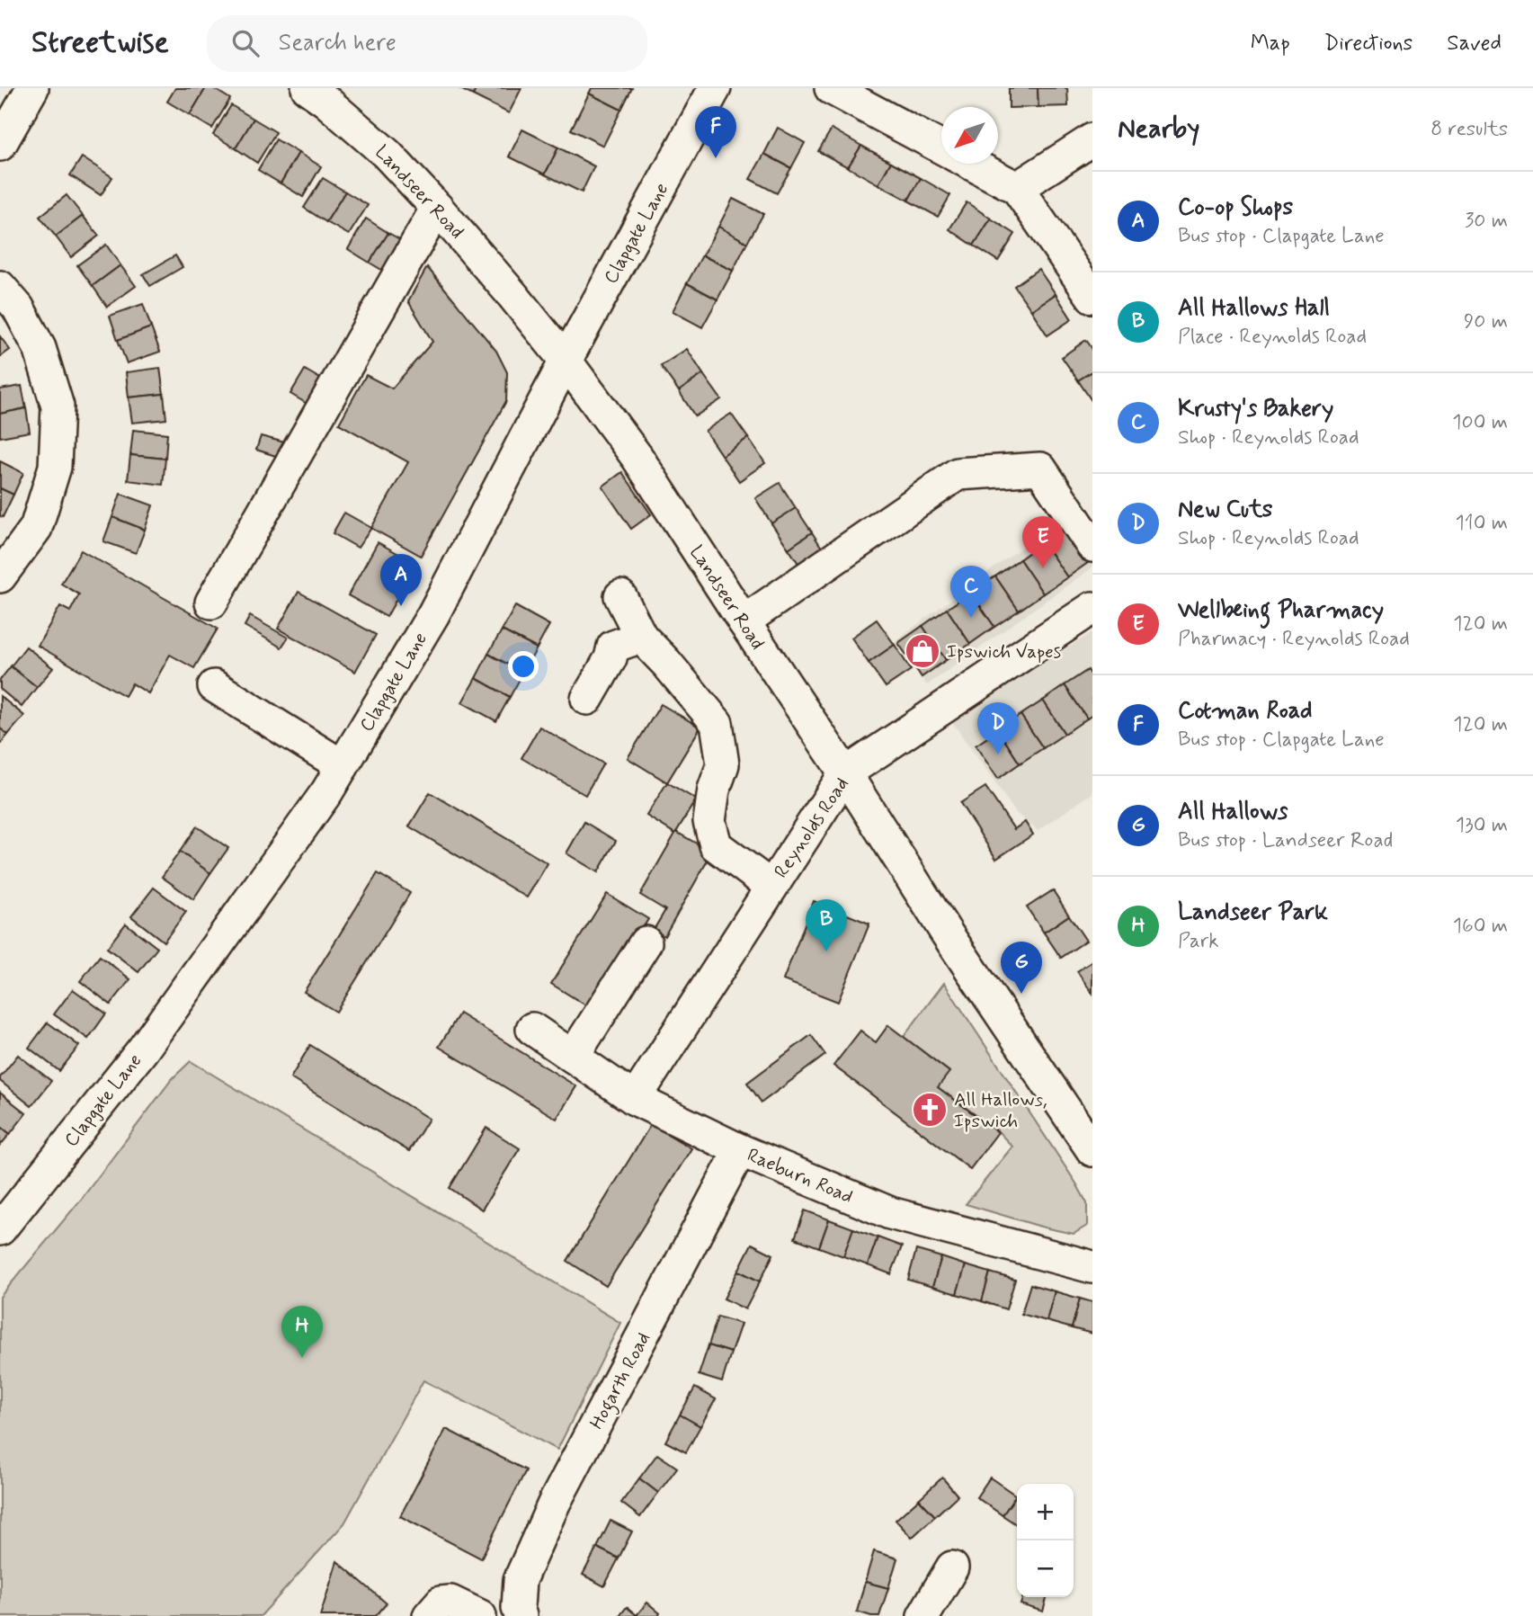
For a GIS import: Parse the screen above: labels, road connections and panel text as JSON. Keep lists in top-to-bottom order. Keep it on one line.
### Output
{"streets":{"street":["Landseer Road","Clapgate Lane","Reynolds Road","Raeburn Road","Hogarth Road"]},"crossings":[["Landseer Road","Clapgate Lane"],["Landseer Road","Reynolds Road"],["Reynolds Road","Raeburn Road"],["Raeburn Road","Hogarth Road"]],"places":{"shop":["Ipswich Vapes"],"church":["All Hallows, Ipswich"]},"north":"bottom left","page":{"header":"Streetwise","search":"Search here","nav":["Map","Directions","Saved"],"heading":["Nearby","8 results"],"pins":["F","E","A","C","D","B","G","H"],"list":[{"mark":"A","name":"Co-op Shops","note":"Bus stop · Clapgate Lane","value":"30 m"},{"mark":"B","name":"All Hallows Hall","note":"Place · Reynolds Road","value":"90 m"},{"mark":"C","name":"Krusty's Bakery","note":"Shop · Reynolds Road","value":"100 m"},{"mark":"D","name":"New Cuts","note":"Shop · Reynolds Road","value":"110 m"},{"mark":"E","name":"Wellbeing Pharmacy","note":"Pharmacy · Reynolds Road","value":"120 m"},{"mark":"F","name":"Cotman Road","note":"Bus stop · Clapgate Lane","value":"120 m"},{"mark":"G","name":"All Hallows","note":"Bus stop · Landseer Road","value":"130 m"},{"mark":"H","name":"Landseer Park","note":"Park","value":"160 m"}],"map_buttons":["+","−"]}}
